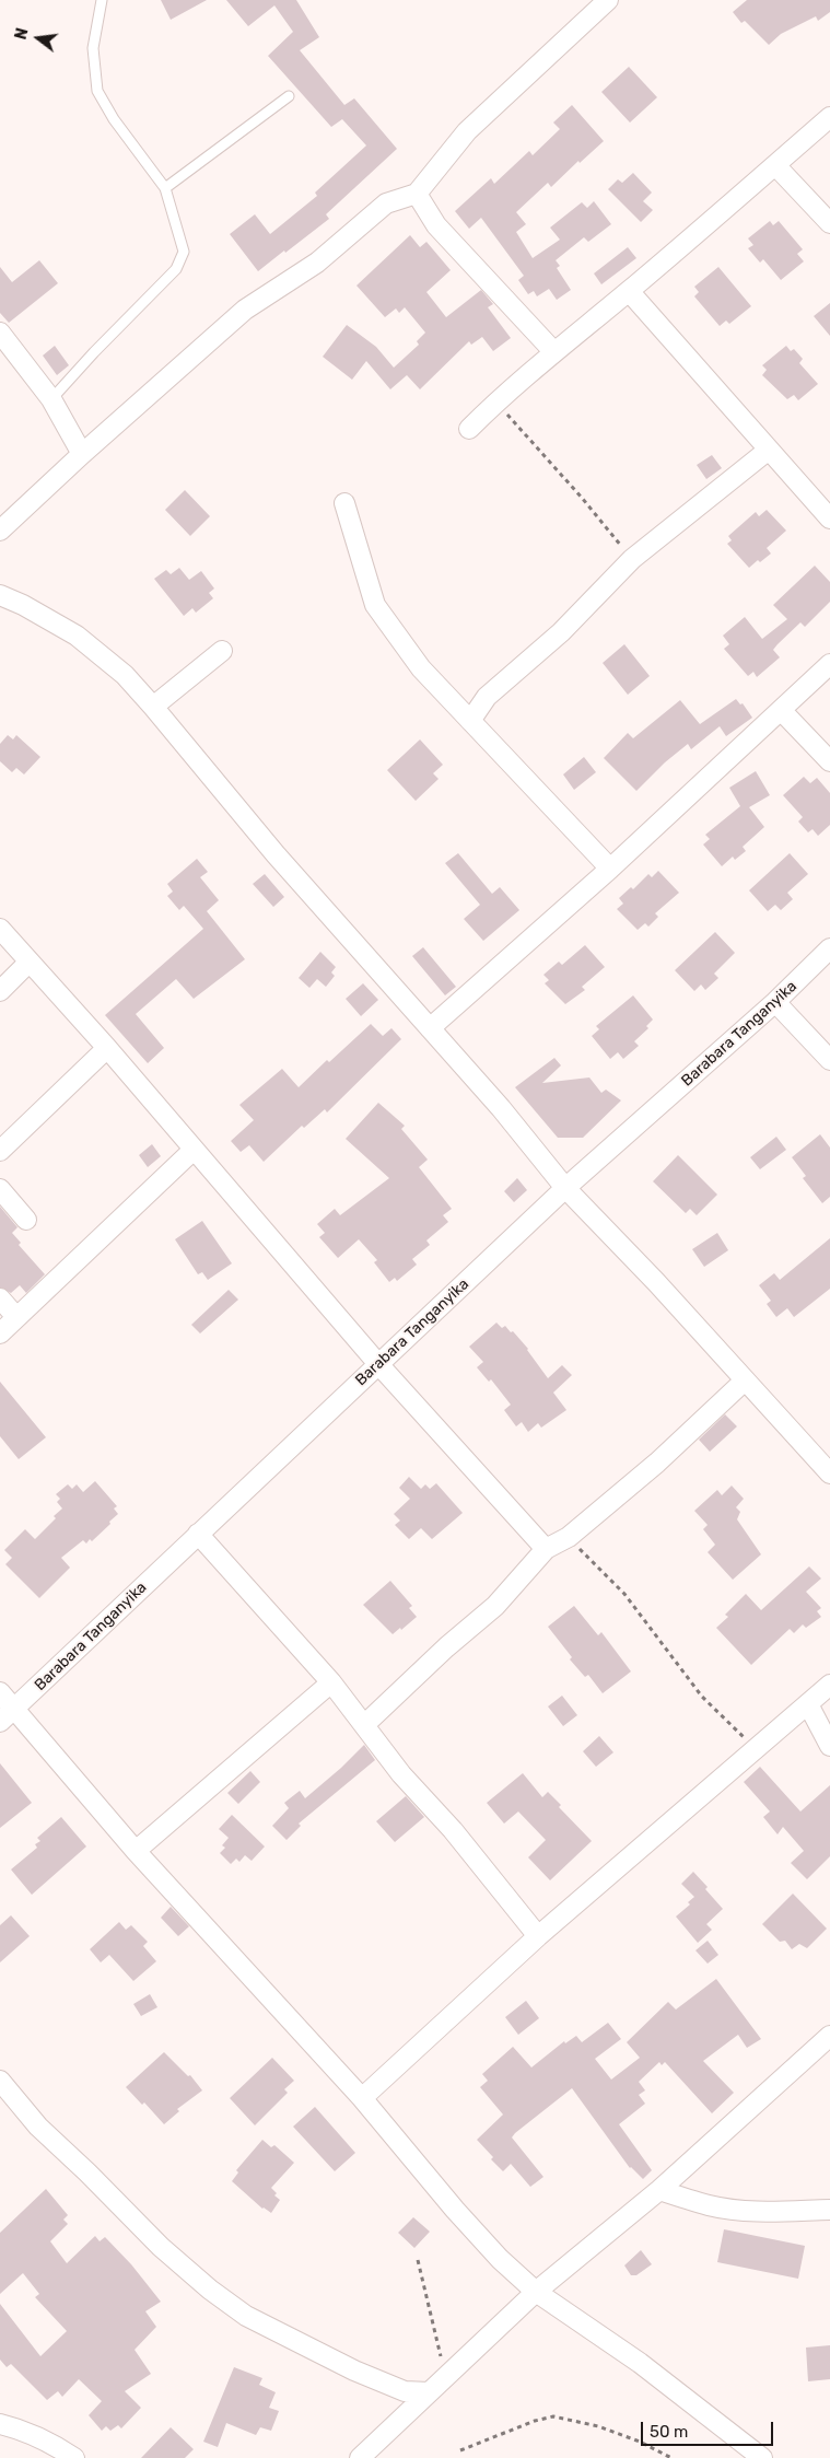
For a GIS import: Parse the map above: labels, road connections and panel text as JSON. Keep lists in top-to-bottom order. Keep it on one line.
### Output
{"streets":{"street":["Barabara Tanganyika"]},"scale_bar":"50 m","north":"left"}
